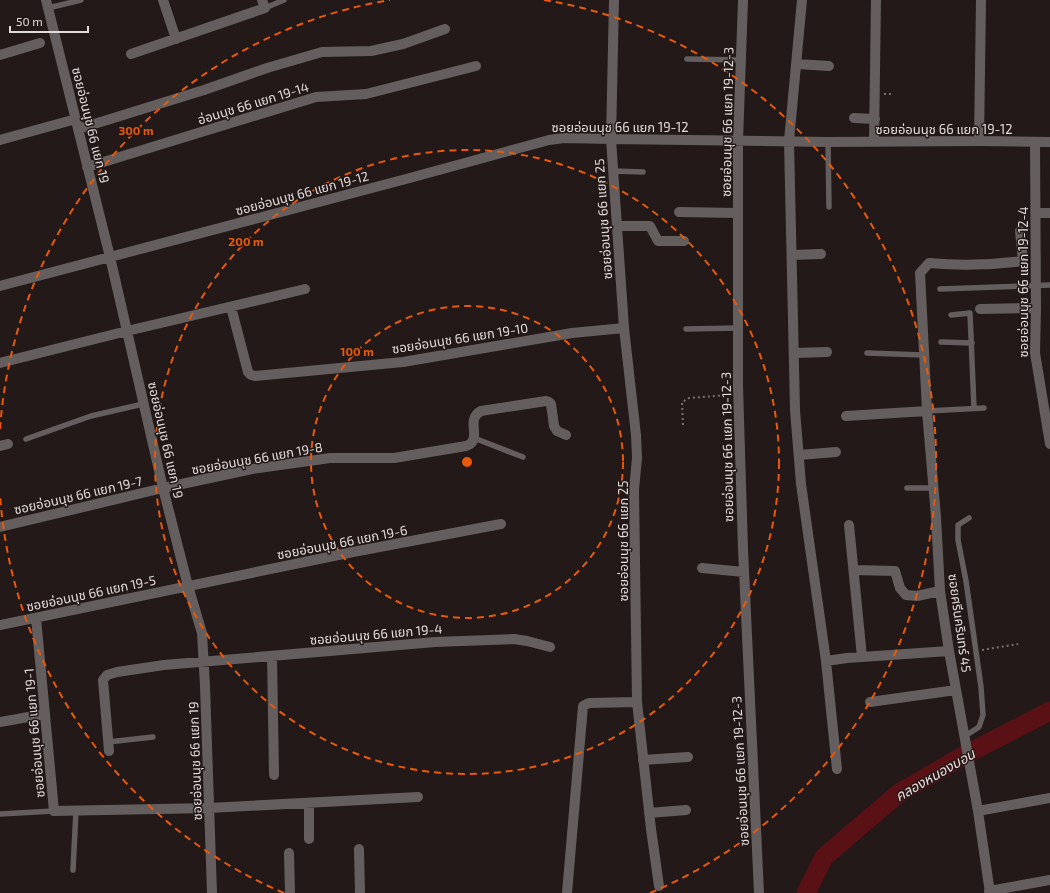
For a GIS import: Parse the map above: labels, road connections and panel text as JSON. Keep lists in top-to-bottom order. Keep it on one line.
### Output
{"streets":{"street":["อ่อนนุช 66 แยก 19-14","ซอยอ่อนนุช 66 แยก 19-12-3","ซอยอ่อนนุช 66 แยก 19","ซอยอ่อนนุช 66 แยก 19-12","ซอยอ่อนนุช 66 แยก 25","ซอยอ่อนนุช 66 แยก 19-12-4","ซอยอ่อนนุช 66 แยก 19-10","ซอยอ่อนนุช 66 แยก 19-8","ซอยอ่อนนุช 66 แยก 19-7","ซอยอ่อนนุช 66 แยก 19-6","ซอยอ่อนนุช 66 แยก 19-5","ซอยศรีนครินทร์ 45","ซอยอ่อนนุช 66 แยก 19-4","ซอยอ่อนนุช 66 แยก 19-1"]},"crossings":[["อ่อนนุช 66 แยก 19-14","ซอยอ่อนนุช 66 แยก 19"],["ซอยอ่อนนุช 66 แยก 19-12-3","ซอยอ่อนนุช 66 แยก 19-12"],["ซอยอ่อนนุช 66 แยก 19","ซอยอ่อนนุช 66 แยก 19-12"],["ซอยอ่อนนุช 66 แยก 19","ซอยอ่อนนุช 66 แยก 19-8"],["ซอยอ่อนนุช 66 แยก 19","ซอยอ่อนนุช 66 แยก 19-7"],["ซอยอ่อนนุช 66 แยก 19","ซอยอ่อนนุช 66 แยก 19-6"],["ซอยอ่อนนุช 66 แยก 19","ซอยอ่อนนุช 66 แยก 19-5"],["ซอยอ่อนนุช 66 แยก 19","ซอยอ่อนนุช 66 แยก 19-4"],["ซอยอ่อนนุช 66 แยก 19","ซอยอ่อนนุช 66 แยก 19-1"],["ซอยอ่อนนุช 66 แยก 19-12","ซอยอ่อนนุช 66 แยก 25"],["ซอยอ่อนนุช 66 แยก 19-12","ซอยอ่อนนุช 66 แยก 19-12-4"],["ซอยอ่อนนุช 66 แยก 25","ซอยอ่อนนุช 66 แยก 19-10"],["ซอยอ่อนนุช 66 แยก 19-8","ซอยอ่อนนุช 66 แยก 19-7"],["ซอยอ่อนนุช 66 แยก 19-6","ซอยอ่อนนุช 66 แยก 19-5"],["ซอยอ่อนนุช 66 แยก 19-5","ซอยอ่อนนุช 66 แยก 19-1"]],"water":["คลองหนองบอน"],"scale_bar":"50 m","rings":["300 m","200 m","100 m"]}
